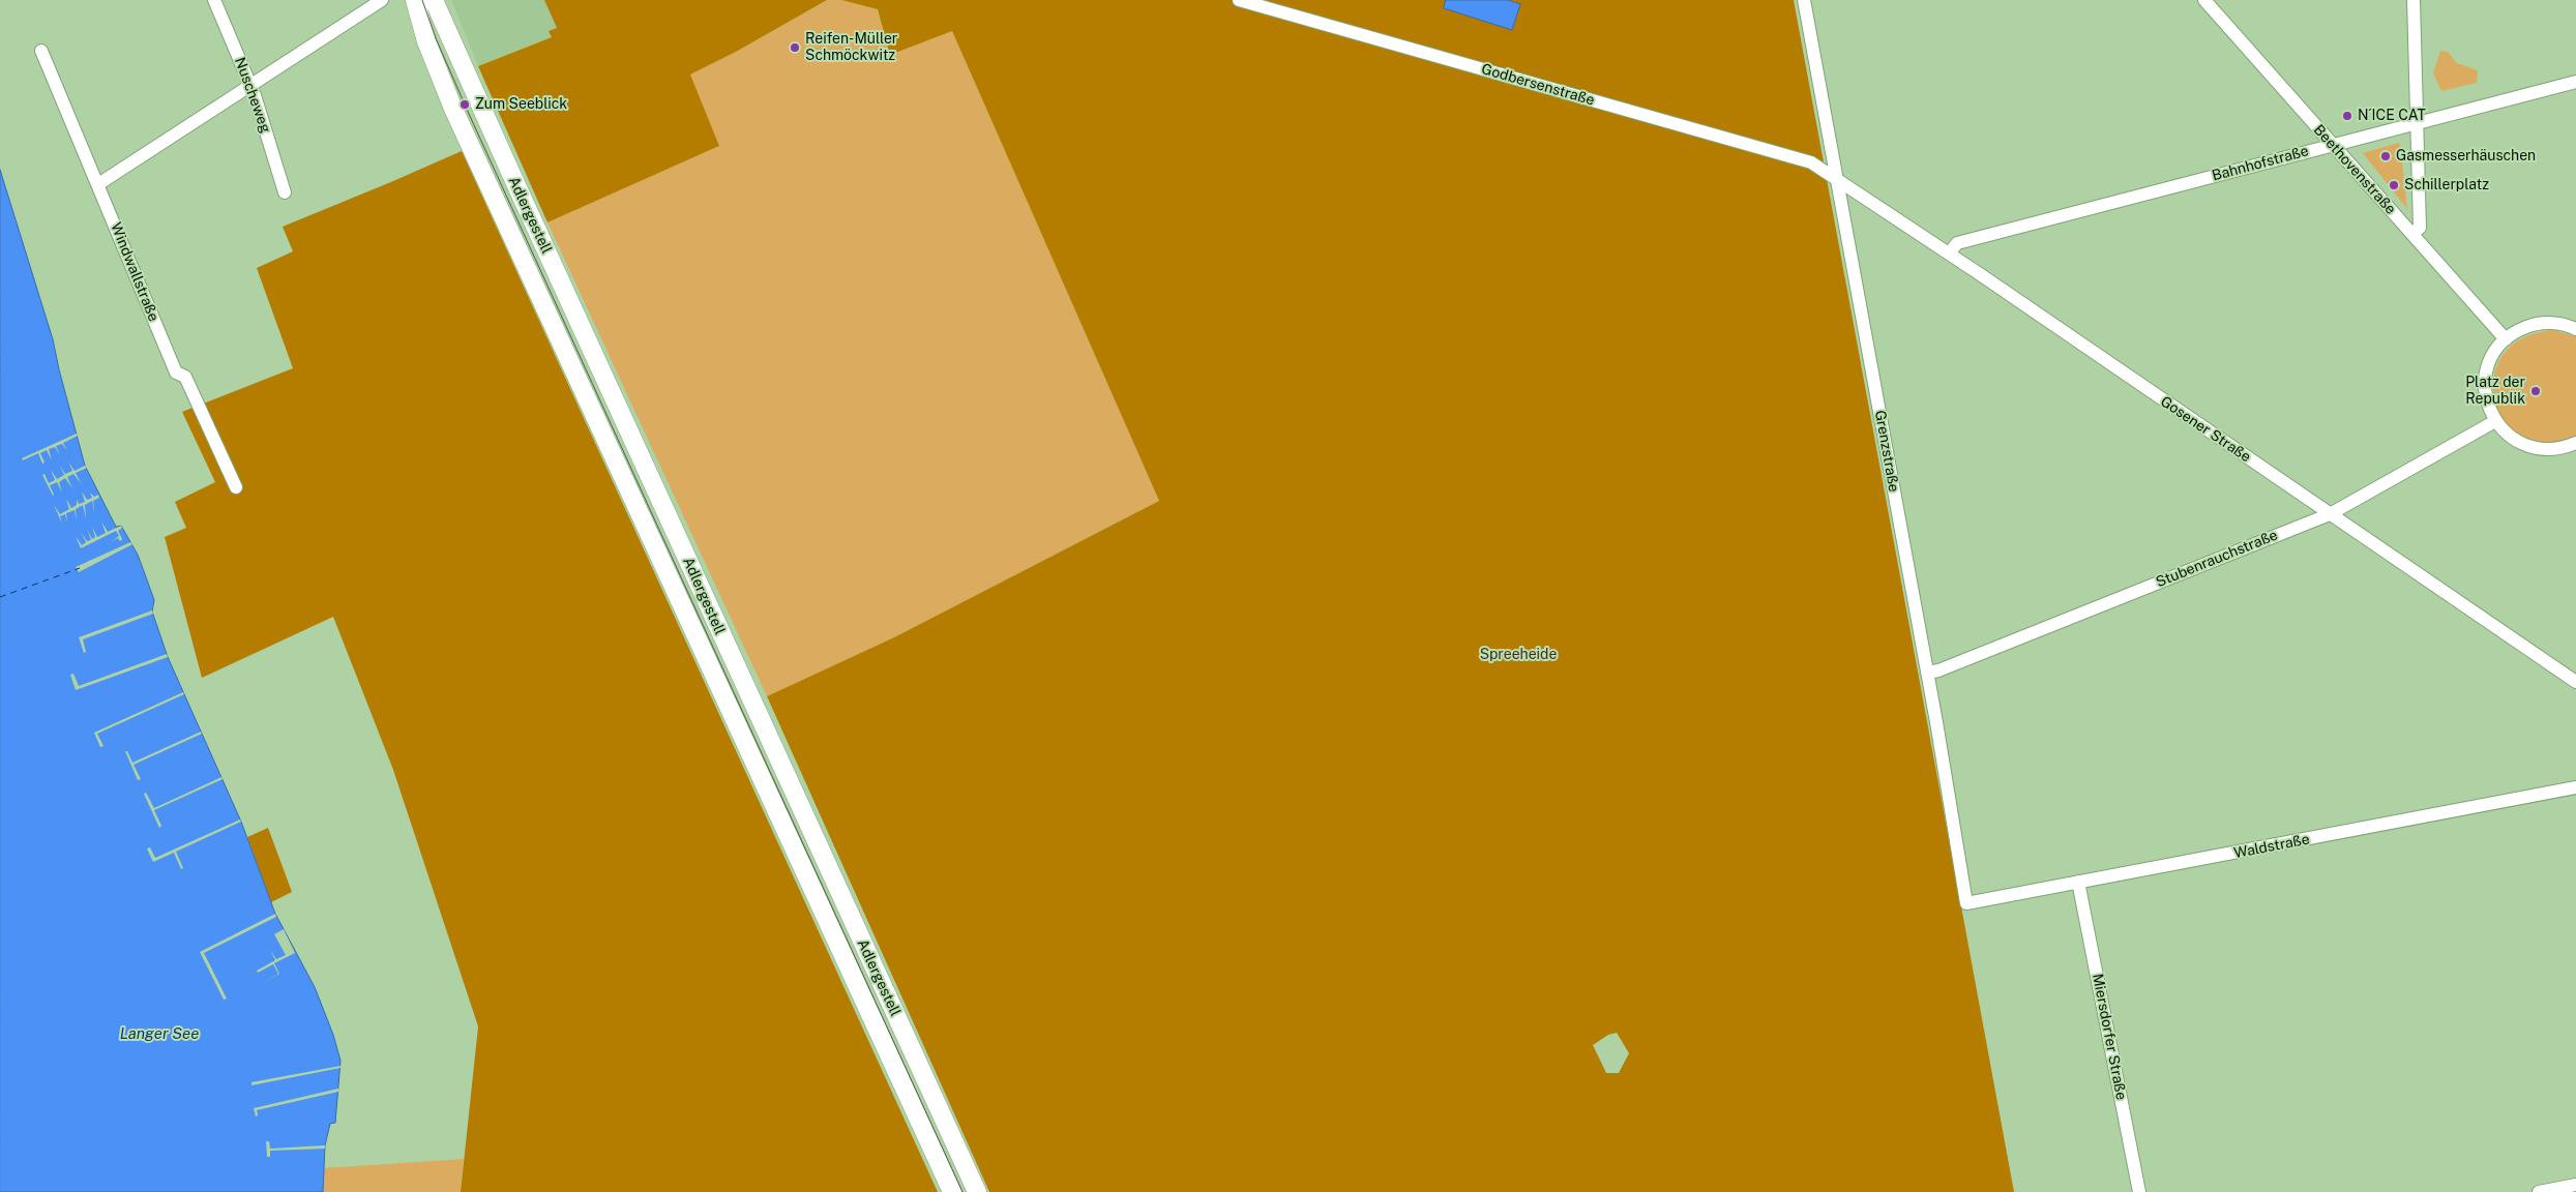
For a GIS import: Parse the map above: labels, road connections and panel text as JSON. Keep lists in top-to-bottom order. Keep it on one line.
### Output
{"streets":{"main road":["Adlergestell"],"street":["Godbersenstraße","Nuscheweg","Bahnhofstraße","Beethovenstraße","Windwallstraße","Gosener Straße","Grenzstraße","Stubenrauchstraße","Waldstraße","Miersdorfer Straße"]},"crossings":[["Godbersenstraße","Gosener Straße"],["Godbersenstraße","Grenzstraße"],["Bahnhofstraße","Beethovenstraße"],["Bahnhofstraße","Gosener Straße"],["Gosener Straße","Grenzstraße"],["Gosener Straße","Stubenrauchstraße"],["Grenzstraße","Stubenrauchstraße"],["Grenzstraße","Waldstraße"],["Waldstraße","Miersdorfer Straße"]],"water":["Langer See"],"parks":["Spreeheide"],"places":["Reifen-Müller Schmöckwitz","Zum Seeblick","N´ICE CAT","Gasmesserhäuschen","Schillerplatz","Platz der Republik"]}
